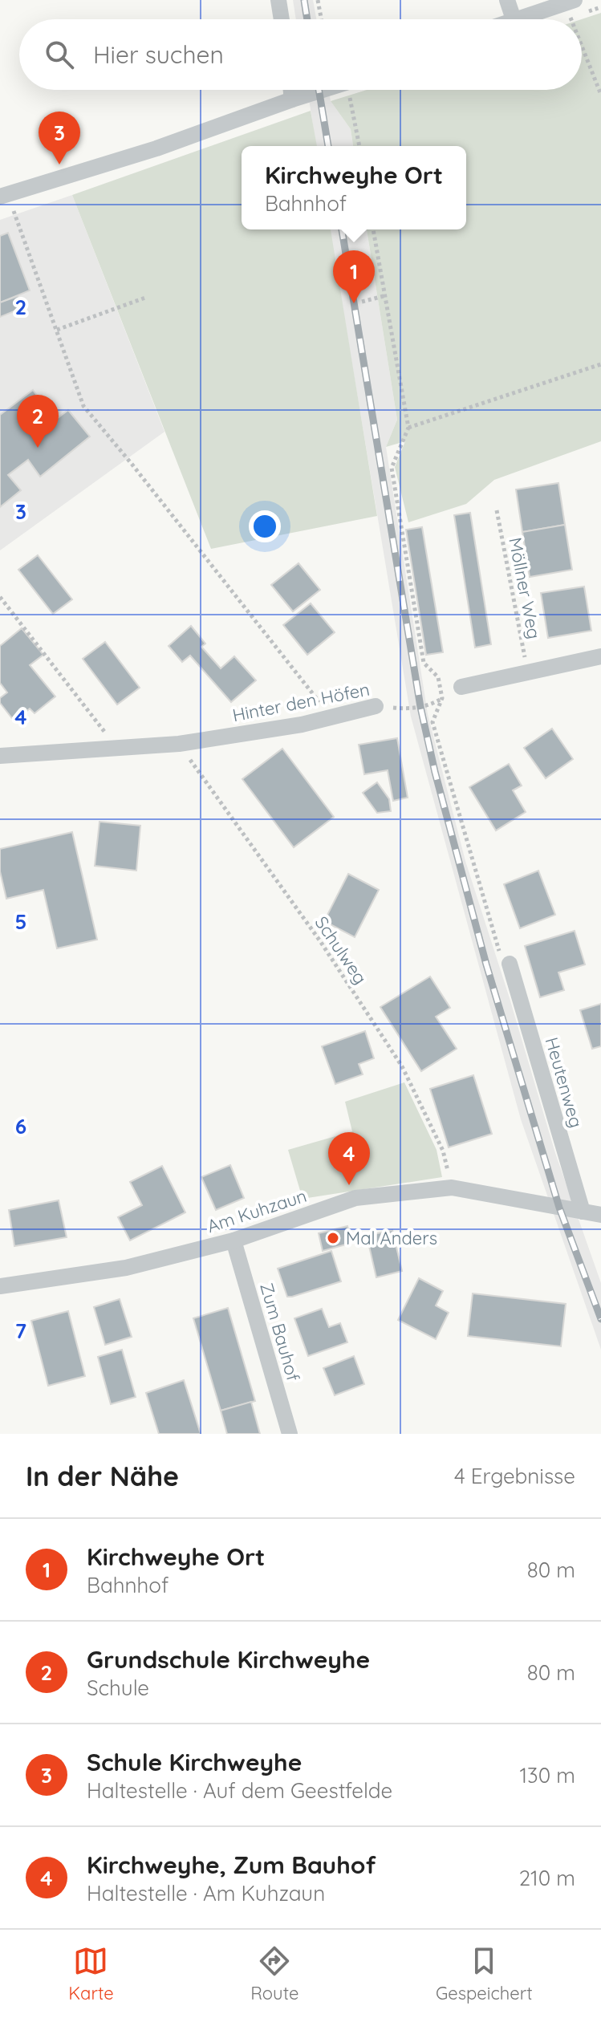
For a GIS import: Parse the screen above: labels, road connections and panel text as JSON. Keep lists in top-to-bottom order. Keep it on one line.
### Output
{"streets":{"street":["Hinter den Höfen","Heutenweg","Am Kuhzaun","Zum Bauhof"],"path":["Möllner Weg","Schulweg"]},"crossings":[["Hinter den Höfen","Schulweg"],["Schulweg","Am Kuhzaun"],["Heutenweg","Am Kuhzaun"],["Am Kuhzaun","Zum Bauhof"]],"places":["Mal Anders"],"page":{"search":"Hier suchen","pins":["3","1","2","4"],"popup":["Kirchweyhe Ort","Bahnhof"],"heading":["In der Nähe","4 Ergebnisse"],"list":[{"mark":"1","name":"Kirchweyhe Ort","note":"Bahnhof","value":"80 m"},{"mark":"2","name":"Grundschule Kirchweyhe","note":"Schule","value":"80 m"},{"mark":"3","name":"Schule Kirchweyhe","note":"Haltestelle · Auf dem Geestfelde","value":"130 m"},{"mark":"4","name":"Kirchweyhe, Zum Bauhof","note":"Haltestelle · Am Kuhzaun","value":"210 m"}],"nav":["Karte","Route","Gespeichert"]},"grid":{"rows":["2","3","4","5","6","7"]}}
